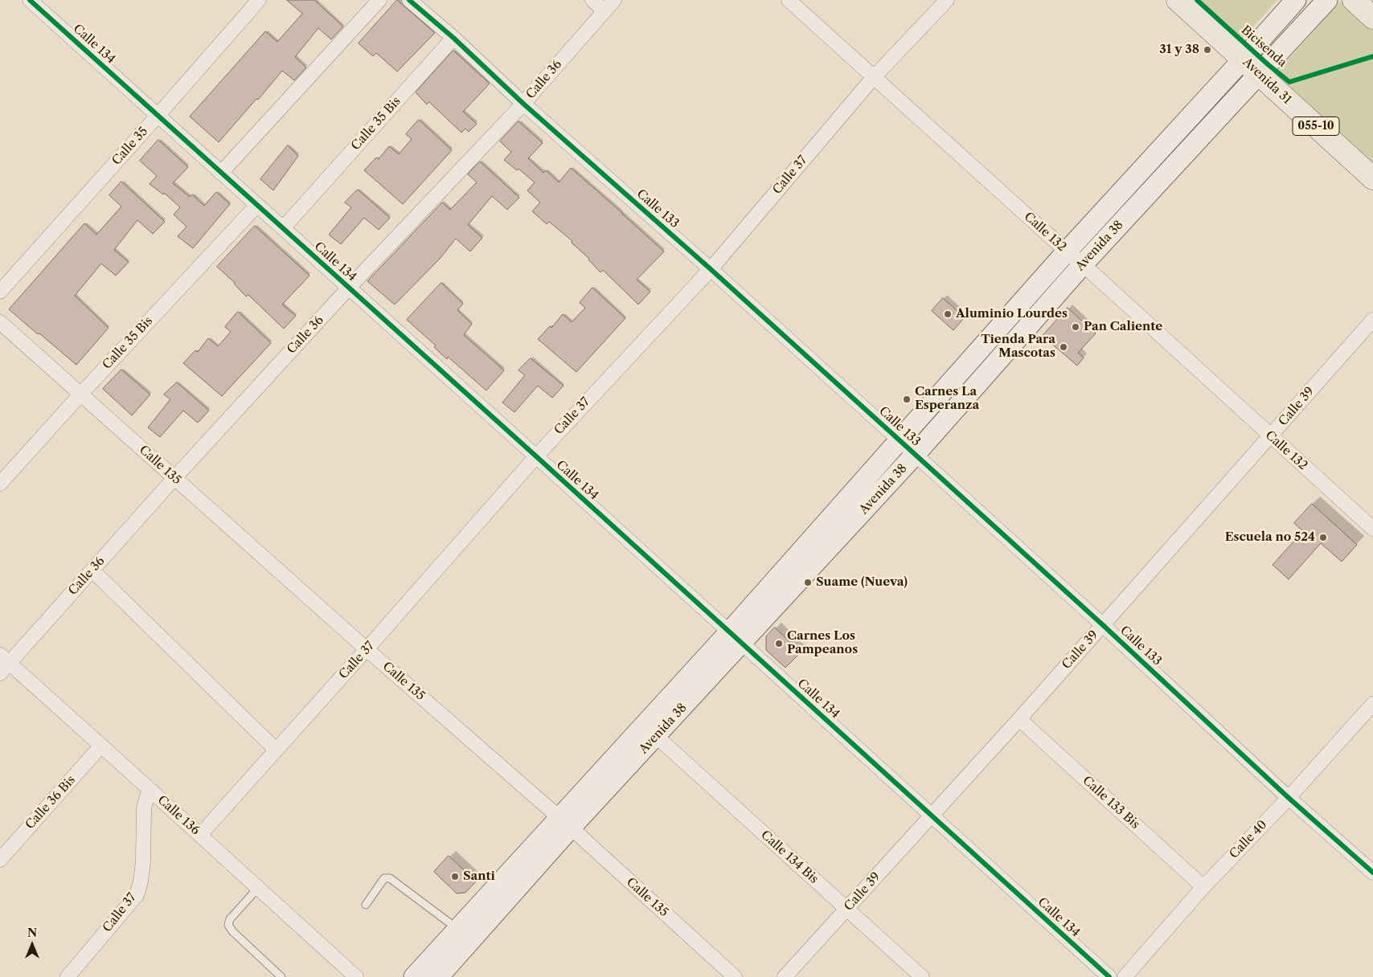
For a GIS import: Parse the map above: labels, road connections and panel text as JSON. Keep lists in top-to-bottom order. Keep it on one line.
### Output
{"streets":{"highway":["Avenida 31","055-10"],"main road":["Avenida 38"],"street":["Calle 134","Calle 36","Calle 35 Bis","Calle 35","Calle 37","Calle 133","Calle 132","Calle 39","Calle 135","Calle 36 Bis","Calle 133 Bis","Calle 136","Calle 40","Calle 134 Bis"],"cycle path":["Bicisenda"]},"crossings":[["Calle 134","Calle 36"],["Calle 134","Calle 35 Bis"],["Calle 134","Calle 35"],["Calle 134","Calle 37"],["Calle 134","Avenida 38"],["Calle 134","Calle 39"],["Calle 36","Calle 133"],["Calle 36","Calle 135"],["Calle 36","Calle 136"],["Avenida 31","Avenida 38"],["Calle 35 Bis","Calle 133"],["Calle 35 Bis","Calle 135"],["Calle 37","Calle 133"],["Calle 37","Calle 132"],["Calle 37","Calle 135"],["Calle 37","Calle 136"],["Calle 133","Avenida 38"],["Calle 133","Calle 39"],["Calle 133","Calle 40"],["Calle 132","Avenida 38"],["Calle 132","Calle 39"],["Avenida 38","Calle 135"],["Avenida 38","Calle 134 Bis"],["Calle 39","Calle 133 Bis"],["Calle 39","Calle 134 Bis"],["Calle 36 Bis","Calle 136"],["Calle 133 Bis","Calle 40"]],"places":["31 y 38","Aluminio Lourdes","Pan Caliente","Tienda Para Mascotas","Carnes La Esperanza","Escuela no 524","Suame (Nueva)","Carnes Los Pampeanos","Santi"],"north":"top"}
